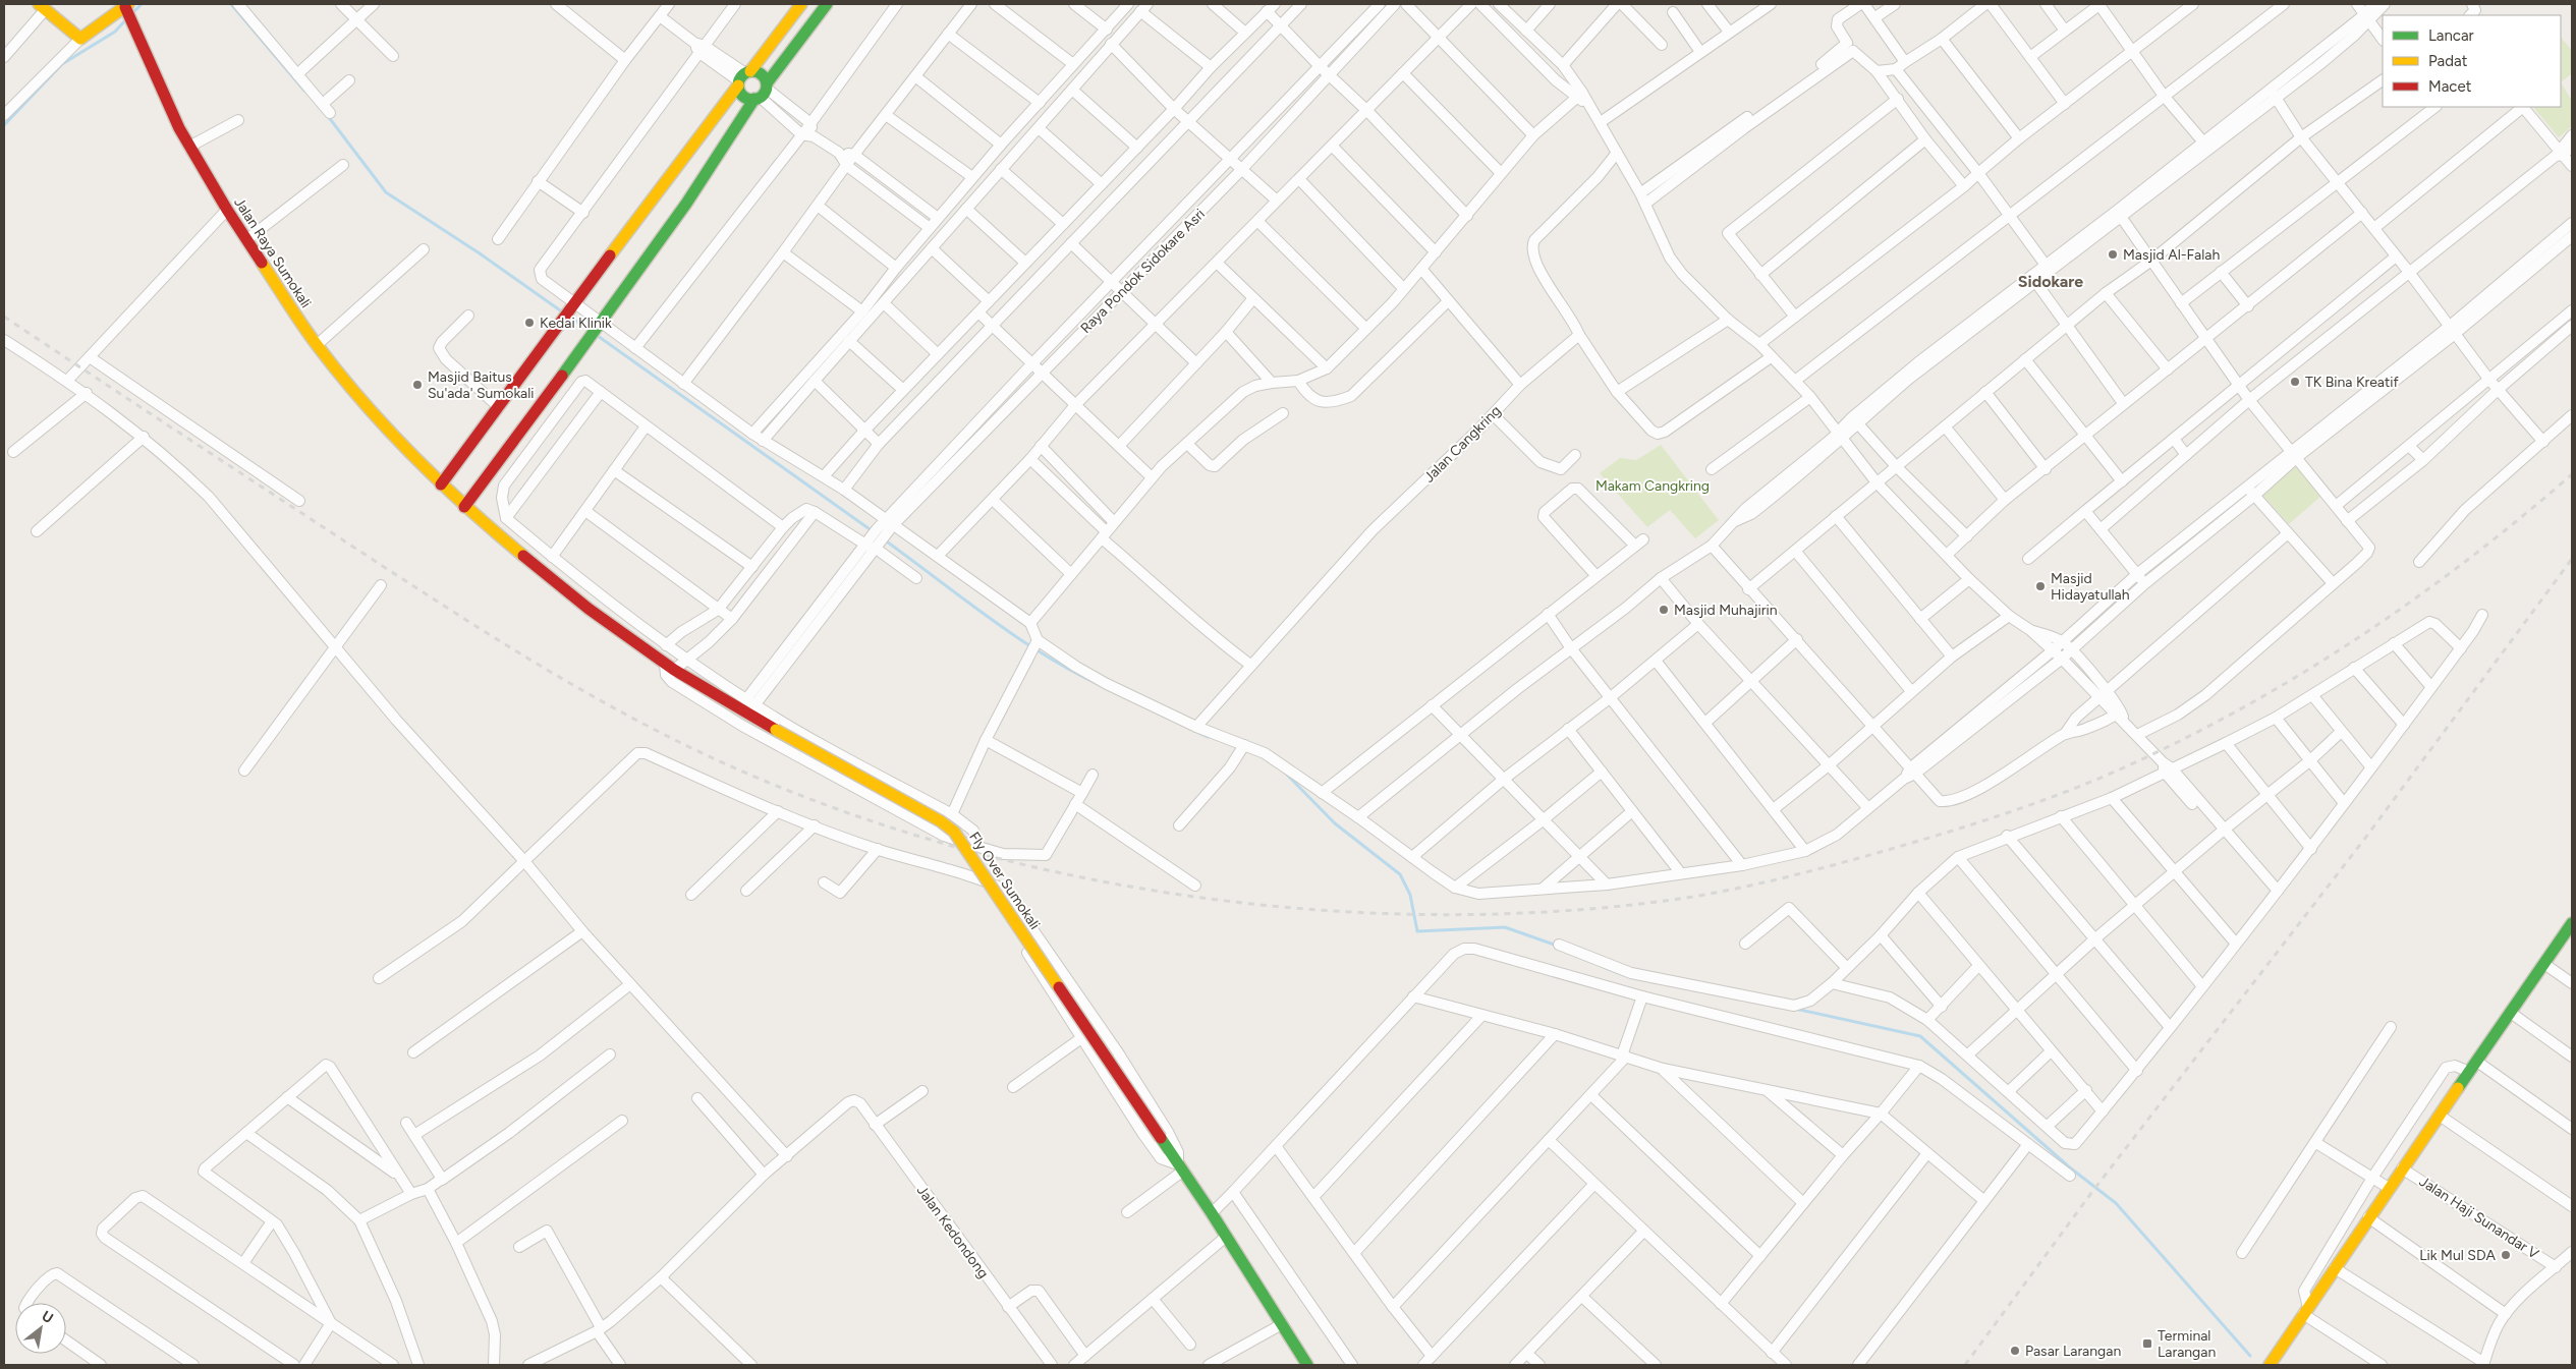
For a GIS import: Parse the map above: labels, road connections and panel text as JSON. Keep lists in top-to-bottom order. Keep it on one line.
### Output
{"streets":{"main road":["Jalan Raya Sumokali","Fly Over Sumokali"],"street":["Raya Pondok Sidokare Asri","Jalan Cangkring","Jalan Haji Sunandar V","Jalan Kedondong"]},"crossings":[["Jalan Raya Sumokali","Fly Over Sumokali"]],"districts":["Sidokare"],"parks":["Makam Cangkring"],"places":{"other":["Masjid Al-Falah","Kedai Klinik","TK Bina Kreatif","Masjid Baitus Su'ada' Sumokali","Masjid Hidayatullah","Masjid Muhajirin","Lik Mul SDA","Pasar Larangan"],"transit":["Terminal Larangan"]},"legend":["Lancar","Padat","Macet"],"north":"top right"}
